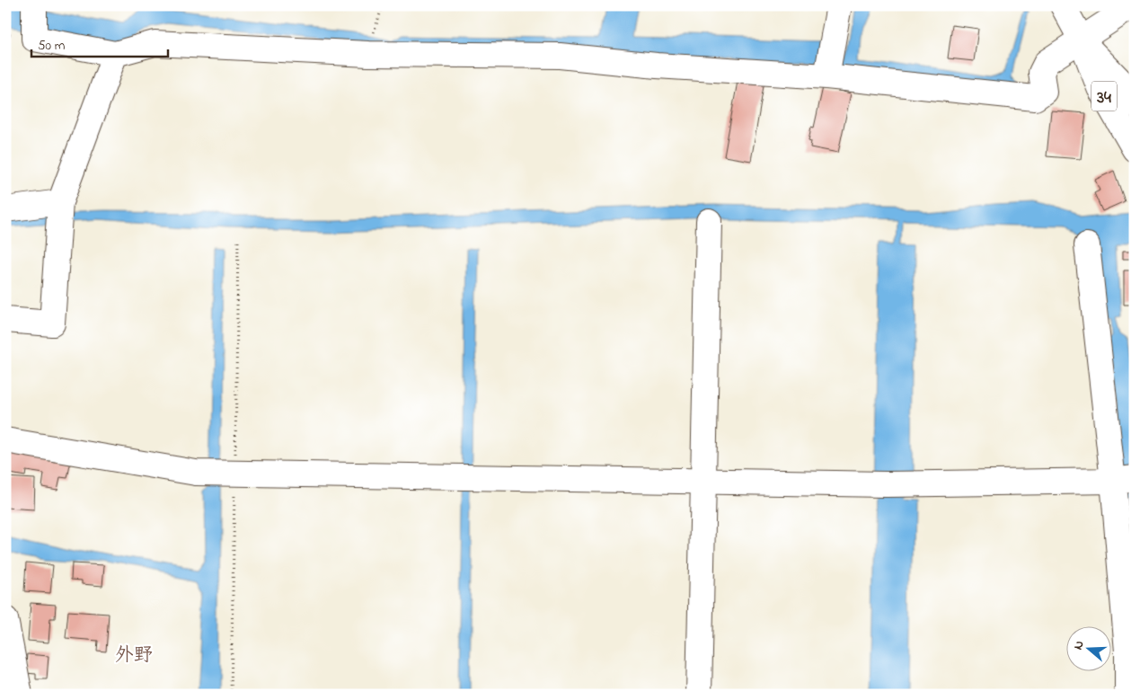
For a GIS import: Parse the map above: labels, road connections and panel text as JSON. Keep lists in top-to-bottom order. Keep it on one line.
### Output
{"streets":{"main road":["34"]},"districts":["外野"],"scale_bar":"50 m","north":"left"}
